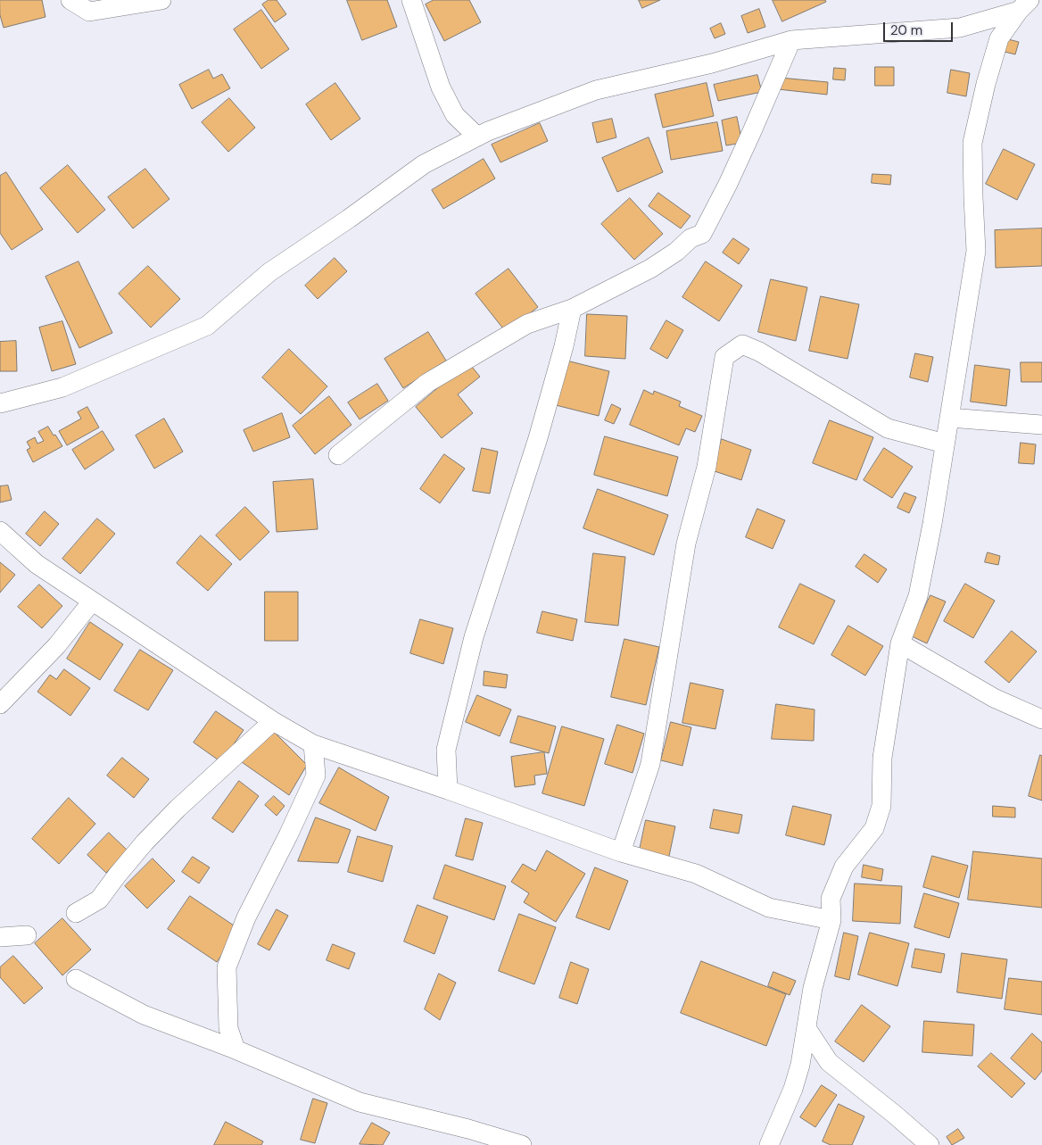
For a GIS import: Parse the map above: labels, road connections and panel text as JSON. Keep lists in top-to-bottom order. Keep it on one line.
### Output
{"scale_bar":"20 m"}
